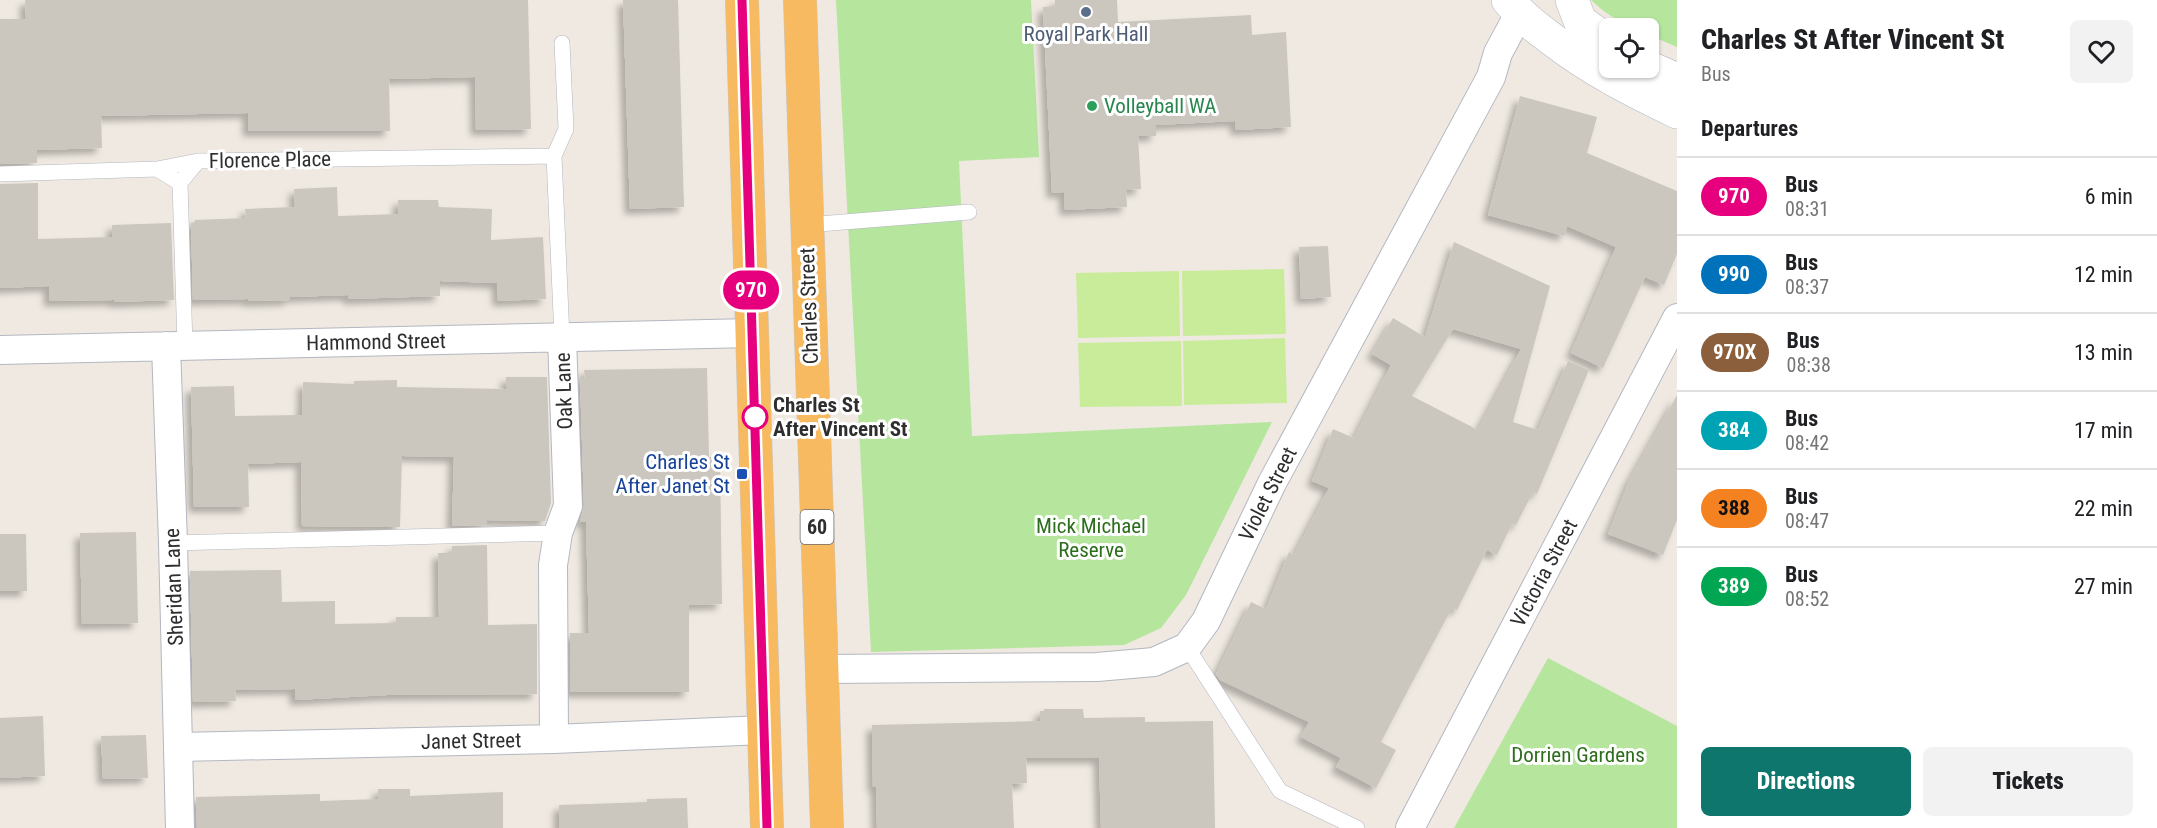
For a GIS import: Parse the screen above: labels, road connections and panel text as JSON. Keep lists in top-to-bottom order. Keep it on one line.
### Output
{"streets":{"highway":["Charles Street","60"],"street":["Hammond Street","Oak Lane","Violet Street","Victoria Street","Sheridan Lane","Janet Street"],"lane":["Florence Place"]},"crossings":[["Florence Place","Oak Lane"],["Charles Street","Violet Street"],["Hammond Street","Oak Lane"],["Hammond Street","Sheridan Lane"],["Oak Lane","Janet Street"],["Sheridan Lane","Janet Street"]],"parks":["Mick Michael Reserve","Dorrien Gardens"],"places":{"other":["Royal Park Hall","Volleyball WA","Charles St After Vincent St"],"transit":["Charles St After Janet St"]},"lines":["bus line 970"],"page":{"on_map":"970","heading":[["Charles St After Vincent St","Bus"],"Departures"],"list":[{"mark":"970","name":"Bus","note":"08:31","value":"6 min"},{"mark":"990","name":"Bus","note":"08:37","value":"12 min"},{"mark":"970X","name":"Bus","note":"08:38","value":"13 min"},{"mark":"384","name":"Bus","note":"08:42","value":"17 min"},{"mark":"388","name":"Bus","note":"08:47","value":"22 min"},{"mark":"389","name":"Bus","note":"08:52","value":"27 min"}],"buttons":["Directions","Tickets"]}}
